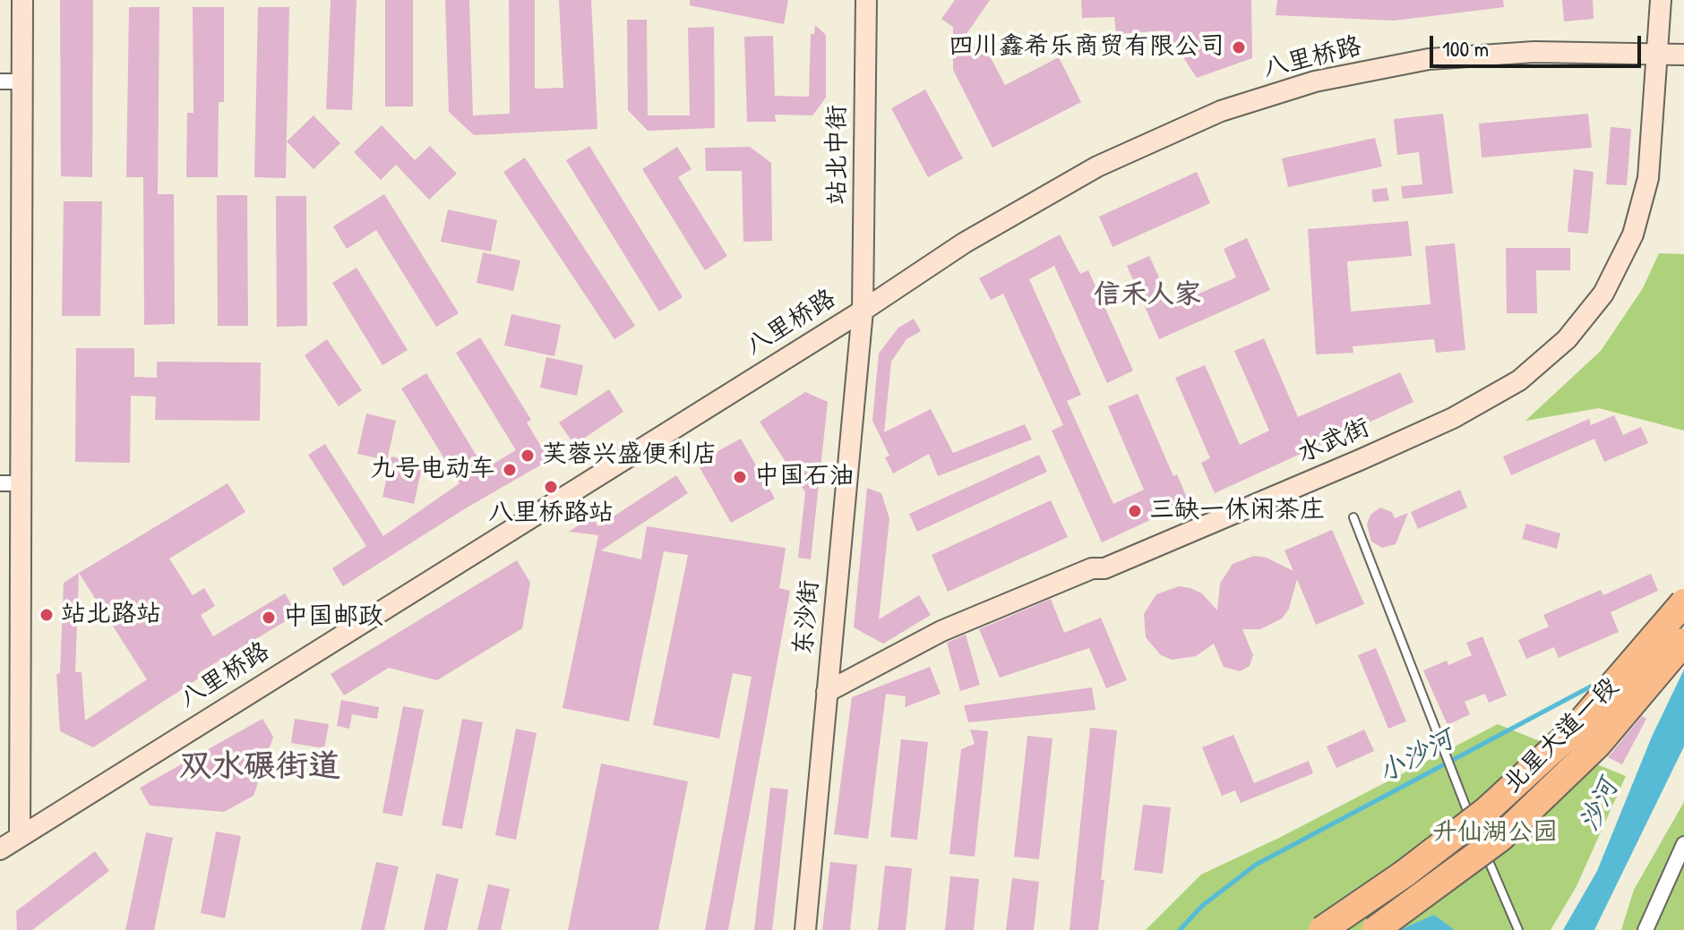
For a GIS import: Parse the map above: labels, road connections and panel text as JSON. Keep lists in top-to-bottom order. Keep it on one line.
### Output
{"streets":{"highway":["北星大道一段"],"street":["八里桥路","站北中街","水武街","东沙街"]},"crossings":[["八里桥路","站北中街"],["八里桥路","水武街"],["八里桥路","东沙街"],["站北中街","东沙街"],["水武街","东沙街"]],"districts":["信禾人家","双水碾街道"],"water":["小沙河","沙河"],"parks":["升仙湖公园"],"places":["四川鑫希乐商贸有限公司","芙蓉兴盛便利店","九号电动车","中国石油","八里桥路站","三缺一休闲茶庄","站北路站","中国邮政"],"scale_bar":"100 m"}
